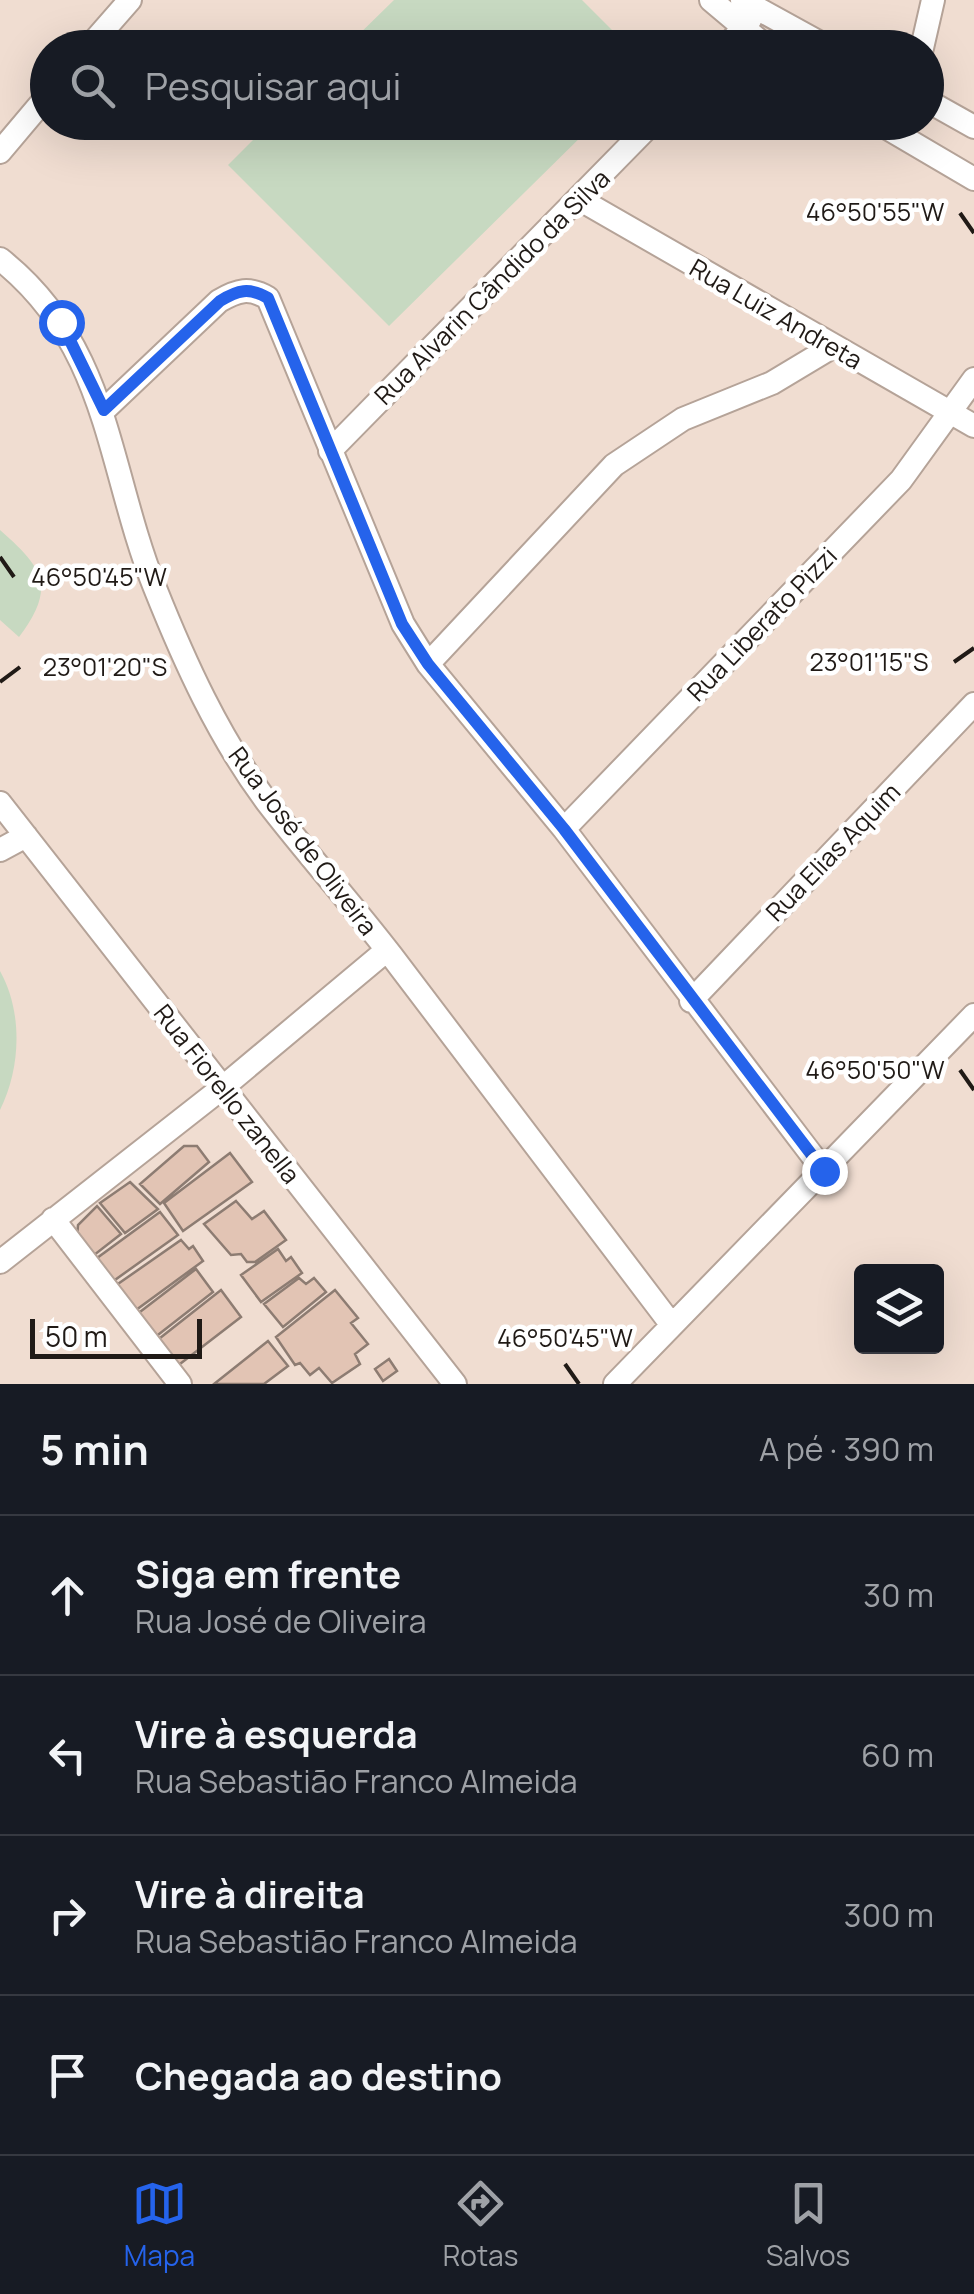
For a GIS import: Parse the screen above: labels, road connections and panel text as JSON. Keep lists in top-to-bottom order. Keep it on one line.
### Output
{"streets":{"street":["Rua Alvarin Cândido da Silva","Rua Luiz Andreta","Rua Liberato Pizzi","Rua José de Oliveira","Rua Elias Aquim","Rua Fiorello zanella"]},"crossings":[["Rua Alvarin Cândido da Silva","Rua Luiz Andreta"],["Rua Luiz Andreta","Rua Liberato Pizzi"]],"scale_bar":"50 m","page":{"search":"Pesquisar aqui","scale":"50 m","heading":["5 min","A pé · 390 m"],"list":[["Siga em frente","Rua José de Oliveira","30 m"],["Vire à esquerda","Rua Sebastião Franco Almeida","60 m"],["Vire à direita","Rua Sebastião Franco Almeida","300 m"],"Chegada ao destino"],"nav":["Mapa","Rotas","Salvos"]},"coordinates":["46°50'55\"W","46°50'45\"W","23°01'15\"S","23°01'20\"S","46°50'50\"W"]}
